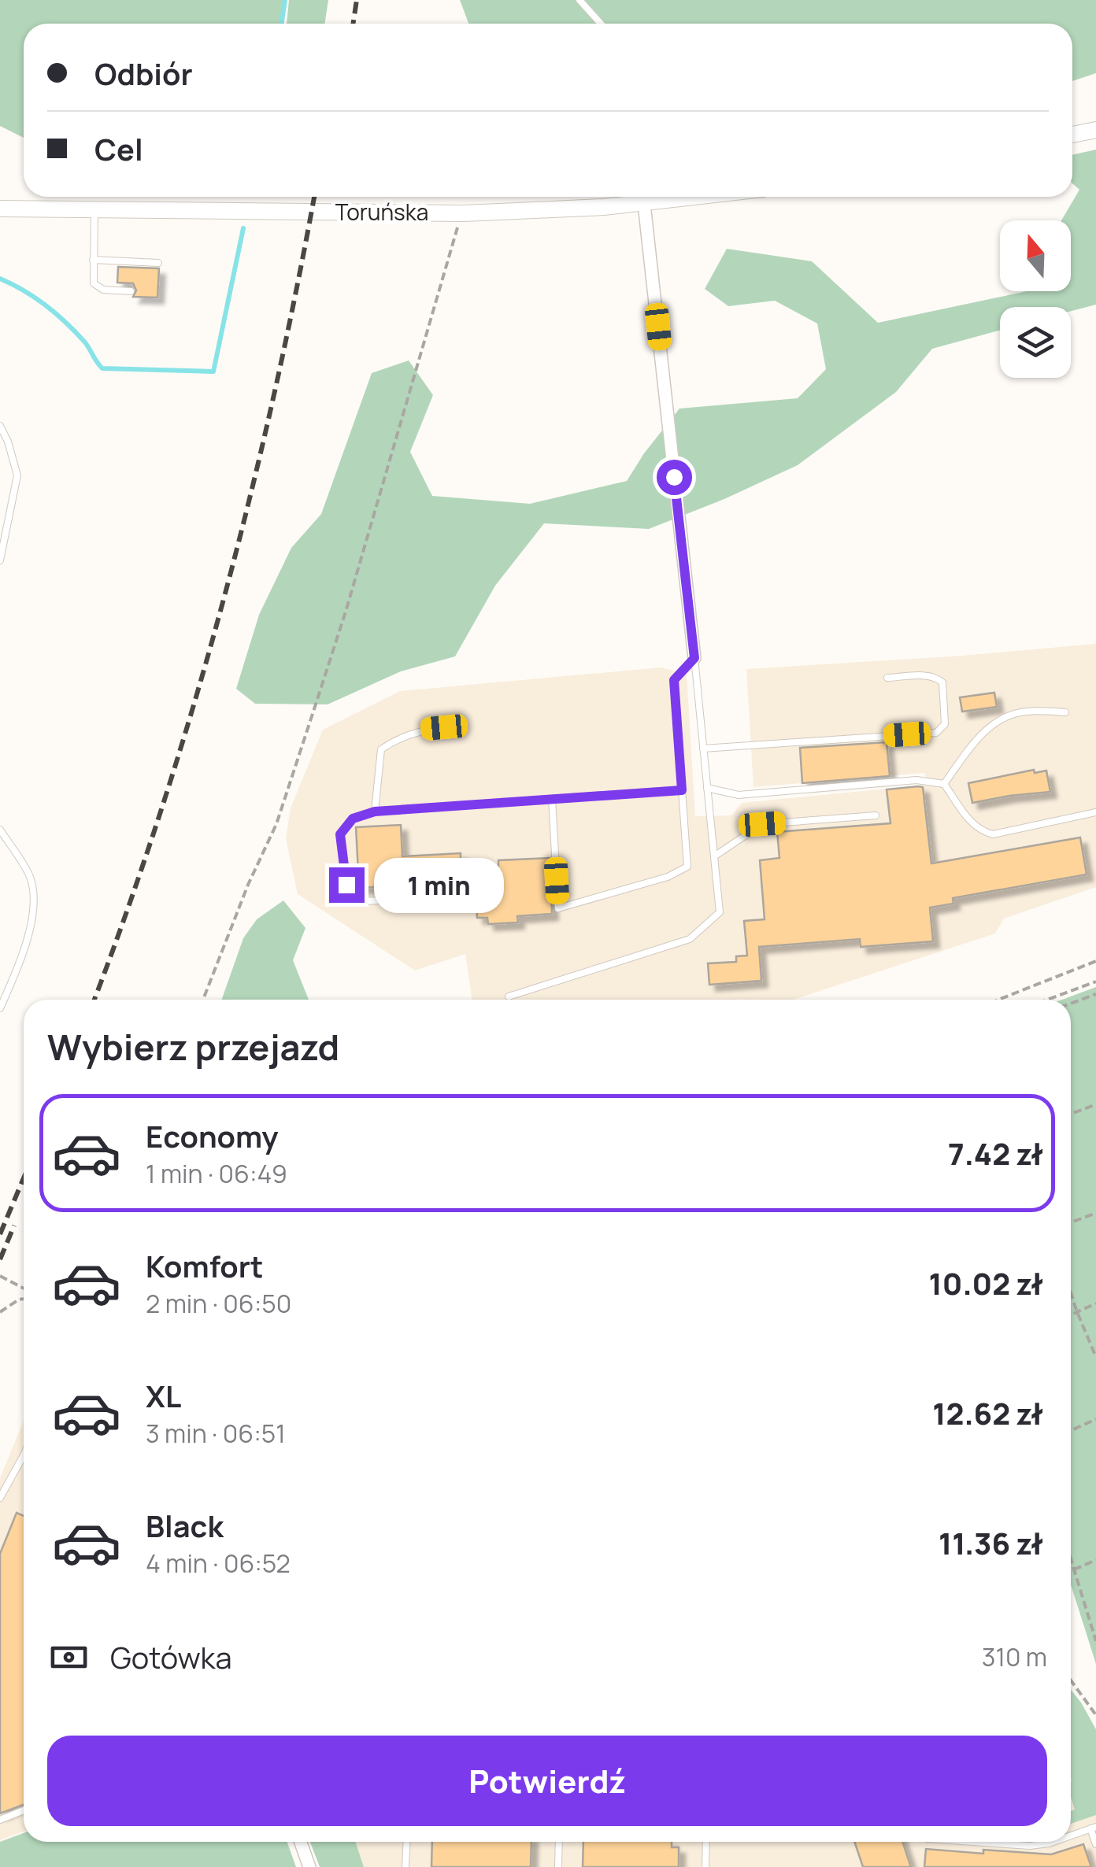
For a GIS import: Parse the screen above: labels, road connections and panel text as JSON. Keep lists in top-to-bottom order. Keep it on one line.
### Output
{"streets":{"street":["Toruńska"]},"north":"top","page":{"banner":["Odbiór","Cel"],"bubble":"1 min","heading":"Wybierz przejazd","list":[{"name":"Economy","note":"1 min · 06:49","value":"7.42 zł"},{"name":"Komfort","note":"2 min · 06:50","value":"10.02 zł"},{"name":"XL","note":"3 min · 06:51","value":"12.62 zł"},{"name":"Black","note":"4 min · 06:52","value":"11.36 zł"}],"pay":["Gotówka","310 m"],"buttons":"Potwierdź"}}
